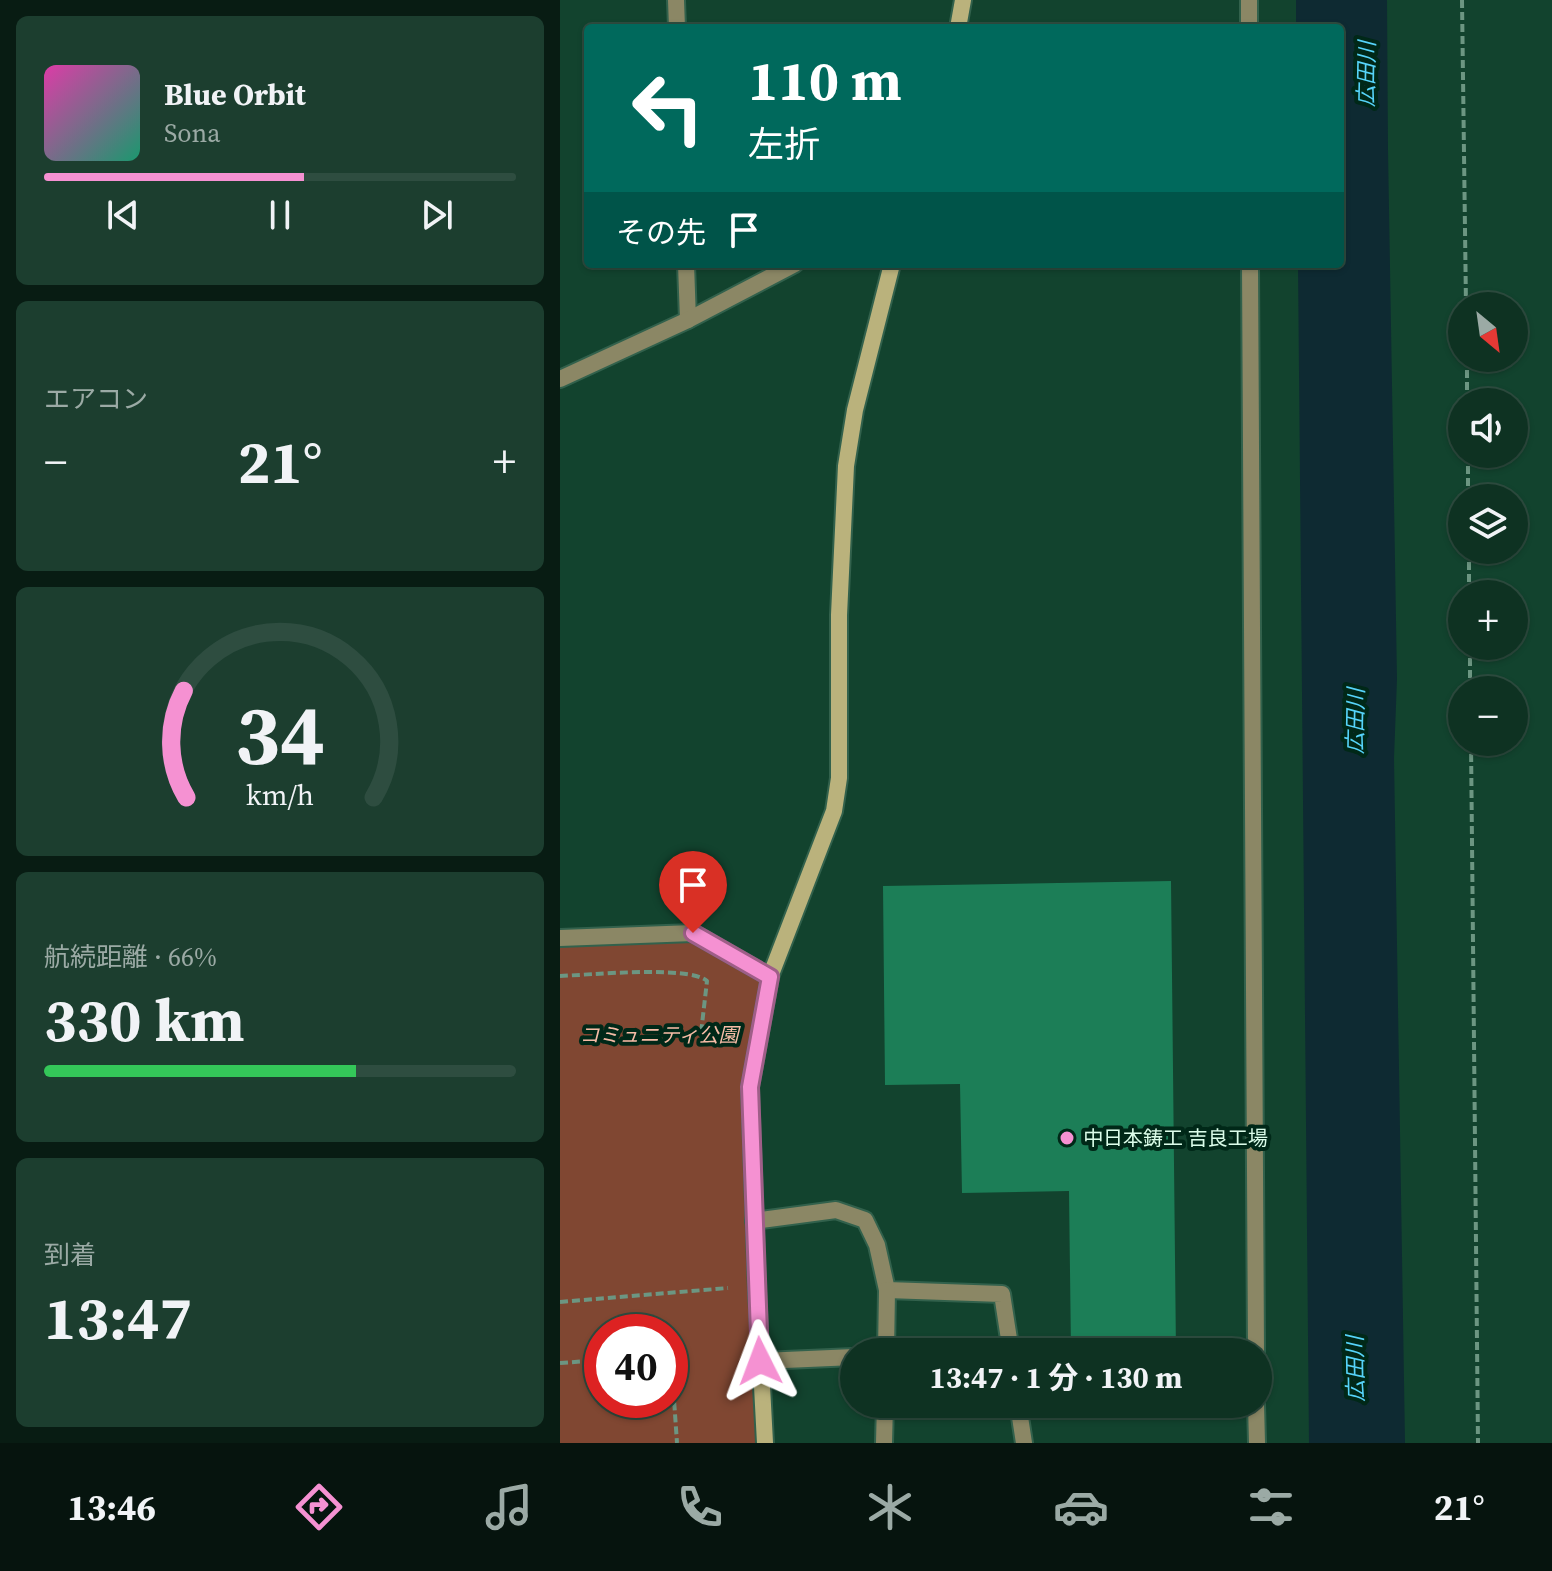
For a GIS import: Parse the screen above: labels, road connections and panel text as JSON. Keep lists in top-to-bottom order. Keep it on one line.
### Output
{"water":["広田川"],"parks":["コミュニティ公園"],"places":["中日本鋳工 吉良工場"],"north":"bottom right","page":{"turn":["110 m","左折"],"song":["Blue Orbit","Sona"],"then":"その先","map_buttons":["+","−"],"tile":["エアコン",["航続距離 · 66%","330 km"],["到着","13:47"]],"heat":["−","21°","+"],"limit":"40","trip":"13:47 · 1 分 · 130 m","tabs":["13:46","21°"],"gauge":["34","km/h"]}}
